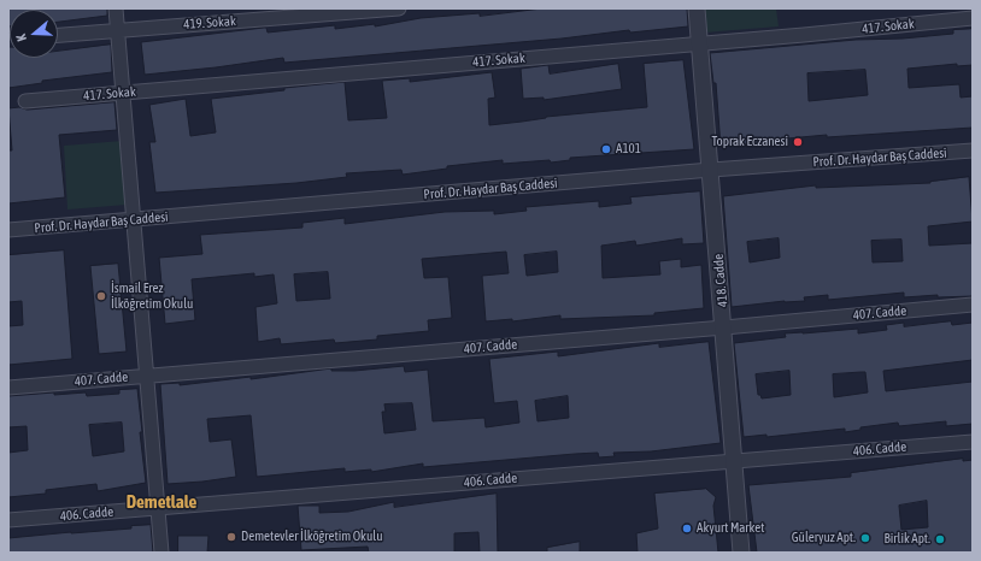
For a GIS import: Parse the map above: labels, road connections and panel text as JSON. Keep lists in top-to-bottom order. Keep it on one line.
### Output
{"streets":{"street":["419. Sokak","417. Sokak","Prof. Dr. Haydar Baş Caddesi","418. Cadde","407. Cadde","406. Cadde"]},"crossings":[["417. Sokak","418. Cadde"],["Prof. Dr. Haydar Baş Caddesi","418. Cadde"],["418. Cadde","407. Cadde"],["418. Cadde","406. Cadde"]],"districts":["Demetlale"],"places":["Toprak Eczanesi","A101","İsmail Erez İlköğretim Okulu","Akyurt Market","Demetevler İlköğretim Okulu","Güleryuz Apt.","Birlik Apt."],"north":"left"}
